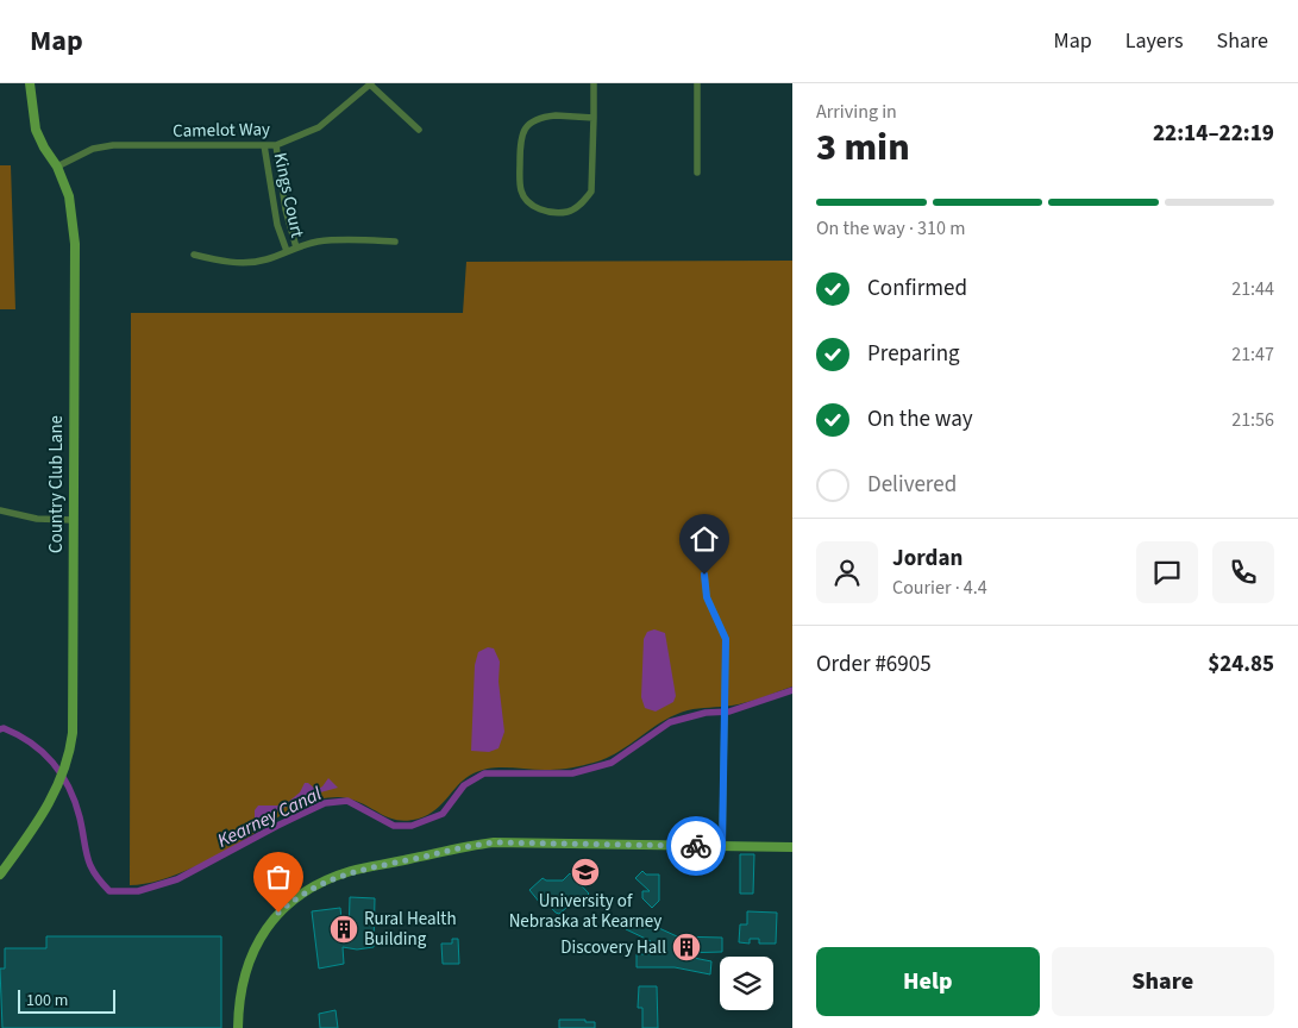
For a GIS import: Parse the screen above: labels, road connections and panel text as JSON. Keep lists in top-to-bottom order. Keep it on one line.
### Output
{"streets":{"street":["Camelot Way","Kings Court","Country Club Lane"]},"crossings":[["Camelot Way","Kings Court"],["Camelot Way","Country Club Lane"]],"water":["Kearney Canal"],"places":{"school or university":["University of Nebraska at Kearney"],"building":["Rural Health Building","Discovery Hall"]},"scale_bar":"100 m","page":{"header":"Map","nav":["Map","Layers","Share"],"heading":["3 min","Arriving in","22:14–22:19"],"panel":["Jordan","Courier · 4.4","Order #6905","$24.85"],"bar":"On the way · 310 m","list":[["Confirmed","21:44"],["Preparing","21:47"],["On the way","21:56"],"Delivered"],"buttons":["Help","Share"],"scale":"100 m"}}
